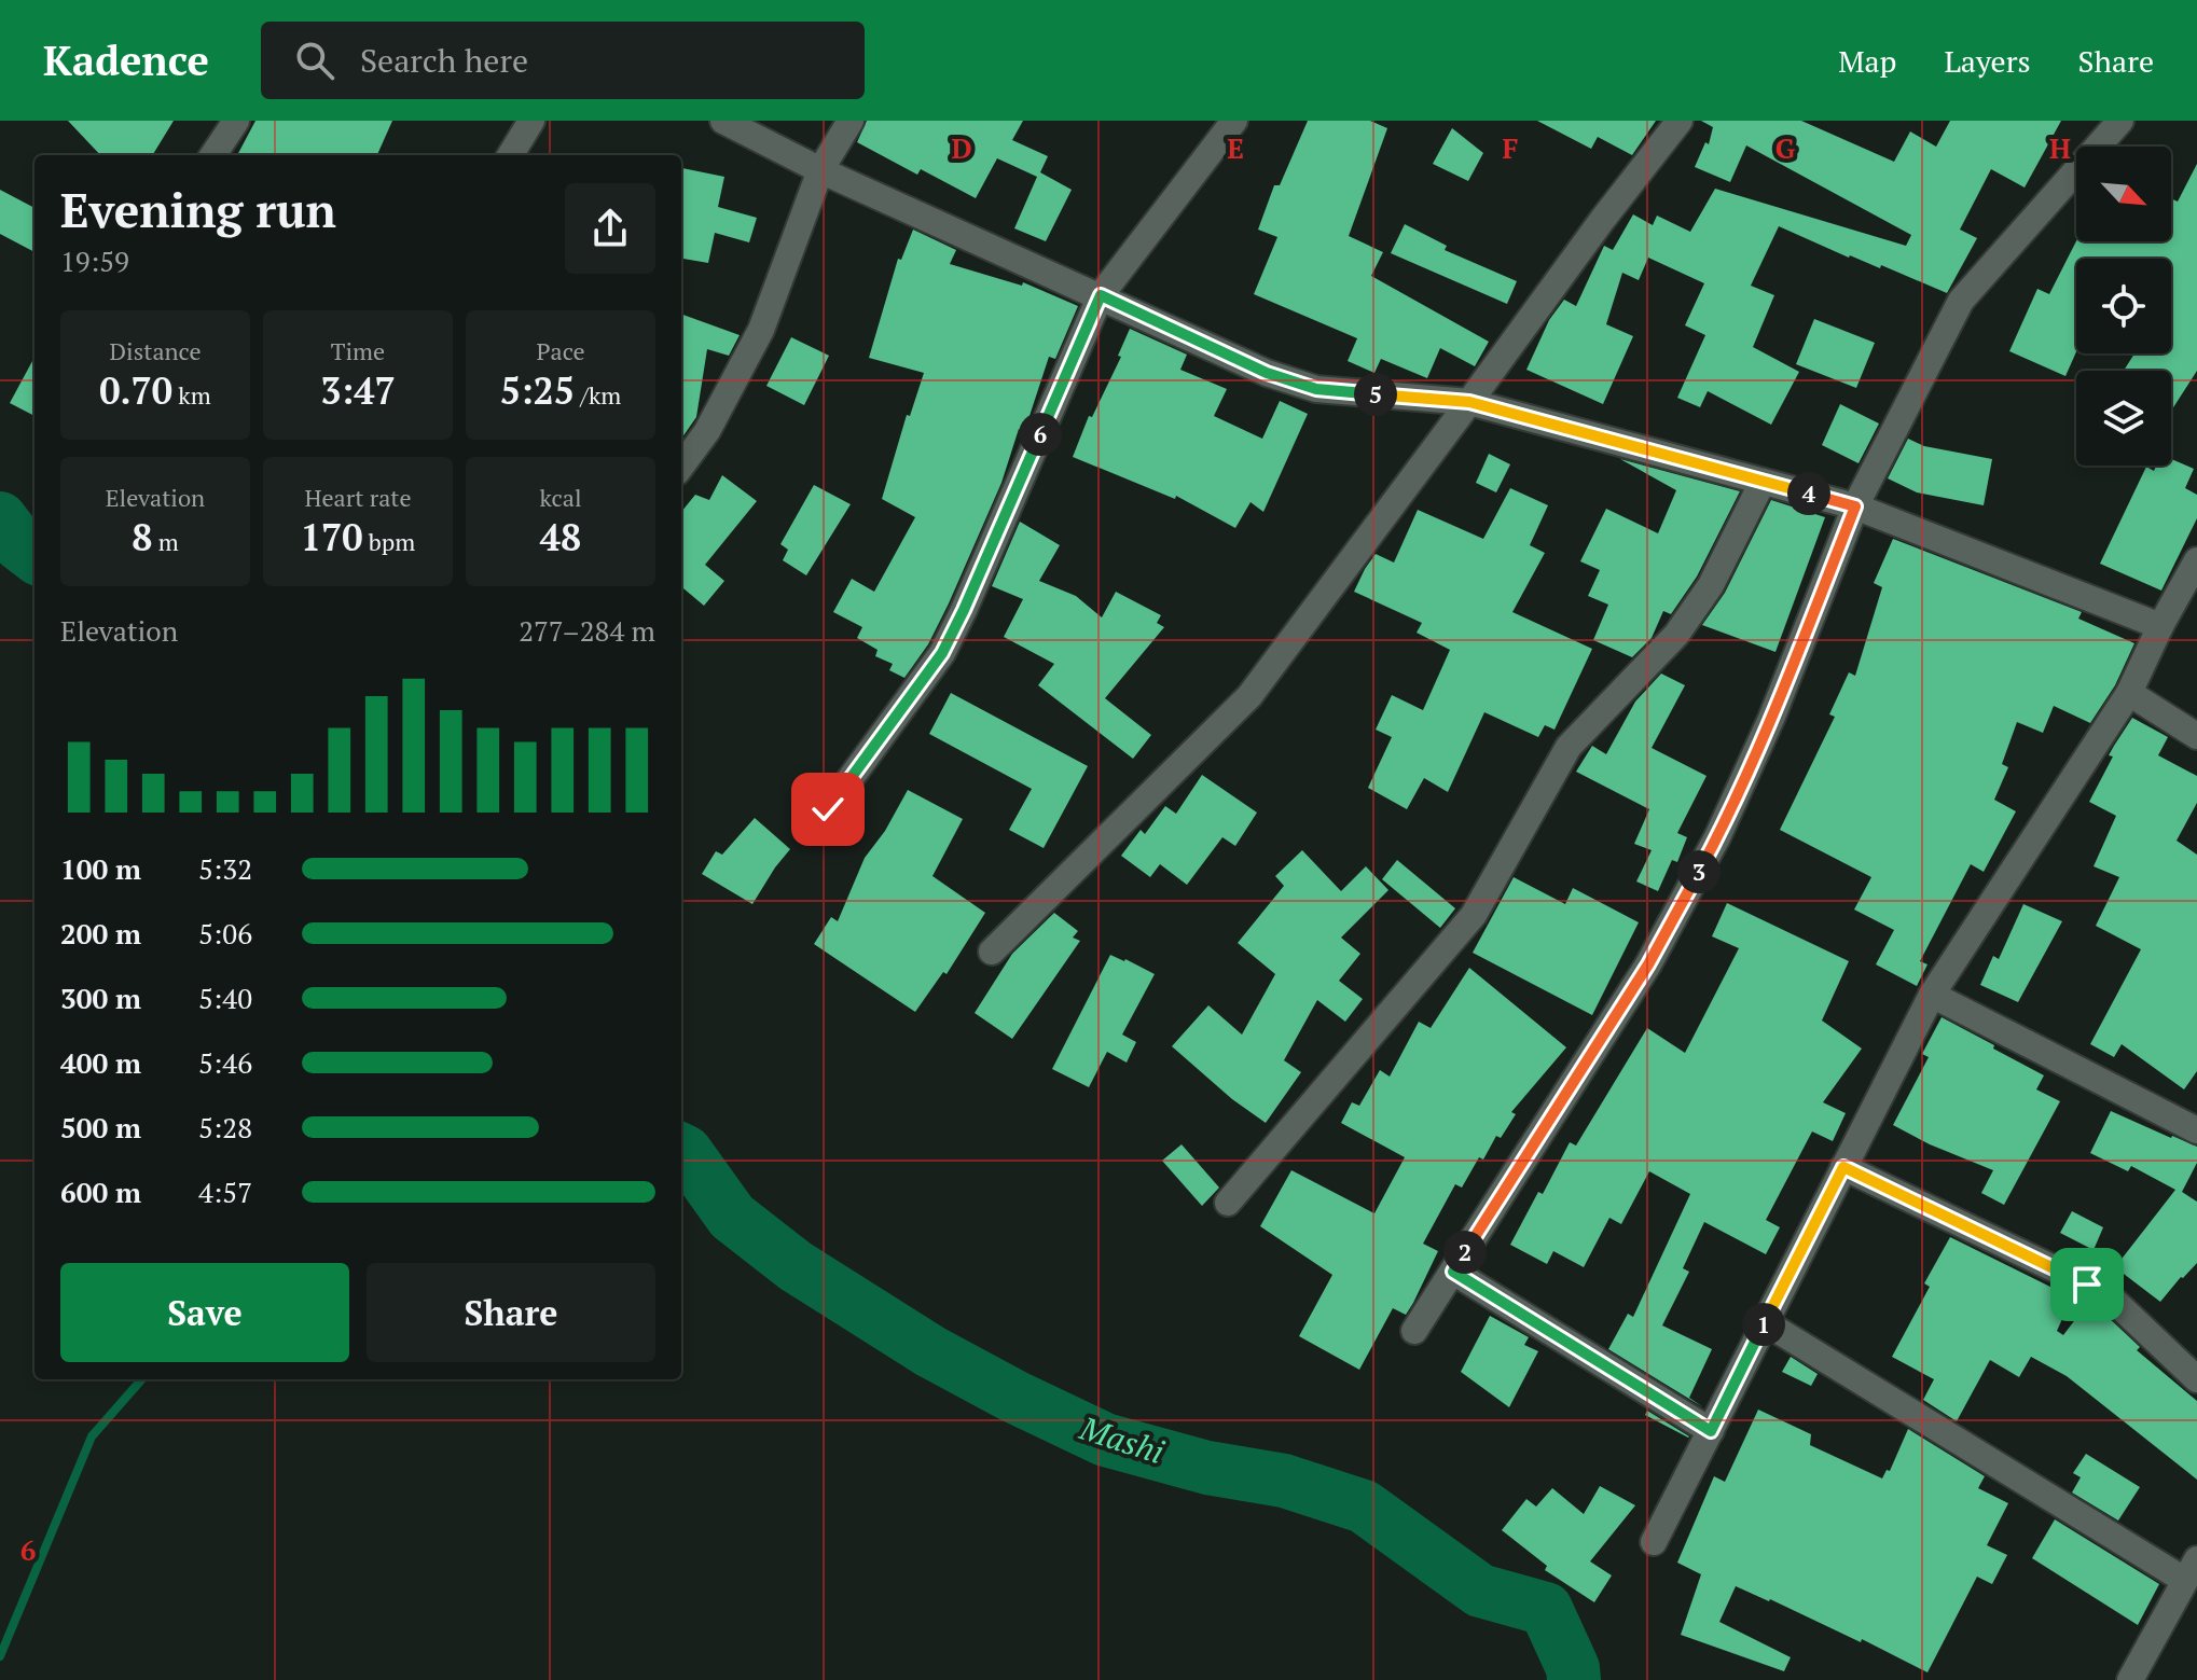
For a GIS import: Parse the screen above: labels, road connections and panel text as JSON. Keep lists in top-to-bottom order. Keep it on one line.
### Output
{"water":["Mashi"],"north":"bottom right","page":{"header":"Kadence","search":"Search here","nav":["Map","Layers","Share"],"heading":["Evening run","19:59"],"stats":[["Distance","0.70 km"],["Time","3:47"],["Pace","5:25 /km"],["Elevation","8 m"],["Heart rate","170 bpm"],["kcal","48"]],"pins":["5","6","4","3","2","1"],"chart":["Elevation","277–284 m"],"list":[{"name":"100 m","note":"5:32"},{"name":"200 m","note":"5:06"},{"name":"300 m","note":"5:40"},{"name":"400 m","note":"5:46"},{"name":"500 m","note":"5:28"},{"name":"600 m","note":"4:57"}],"buttons":["Save","Share"]},"grid":{"columns":["D","E","F","G","H"],"rows":["6"]}}
